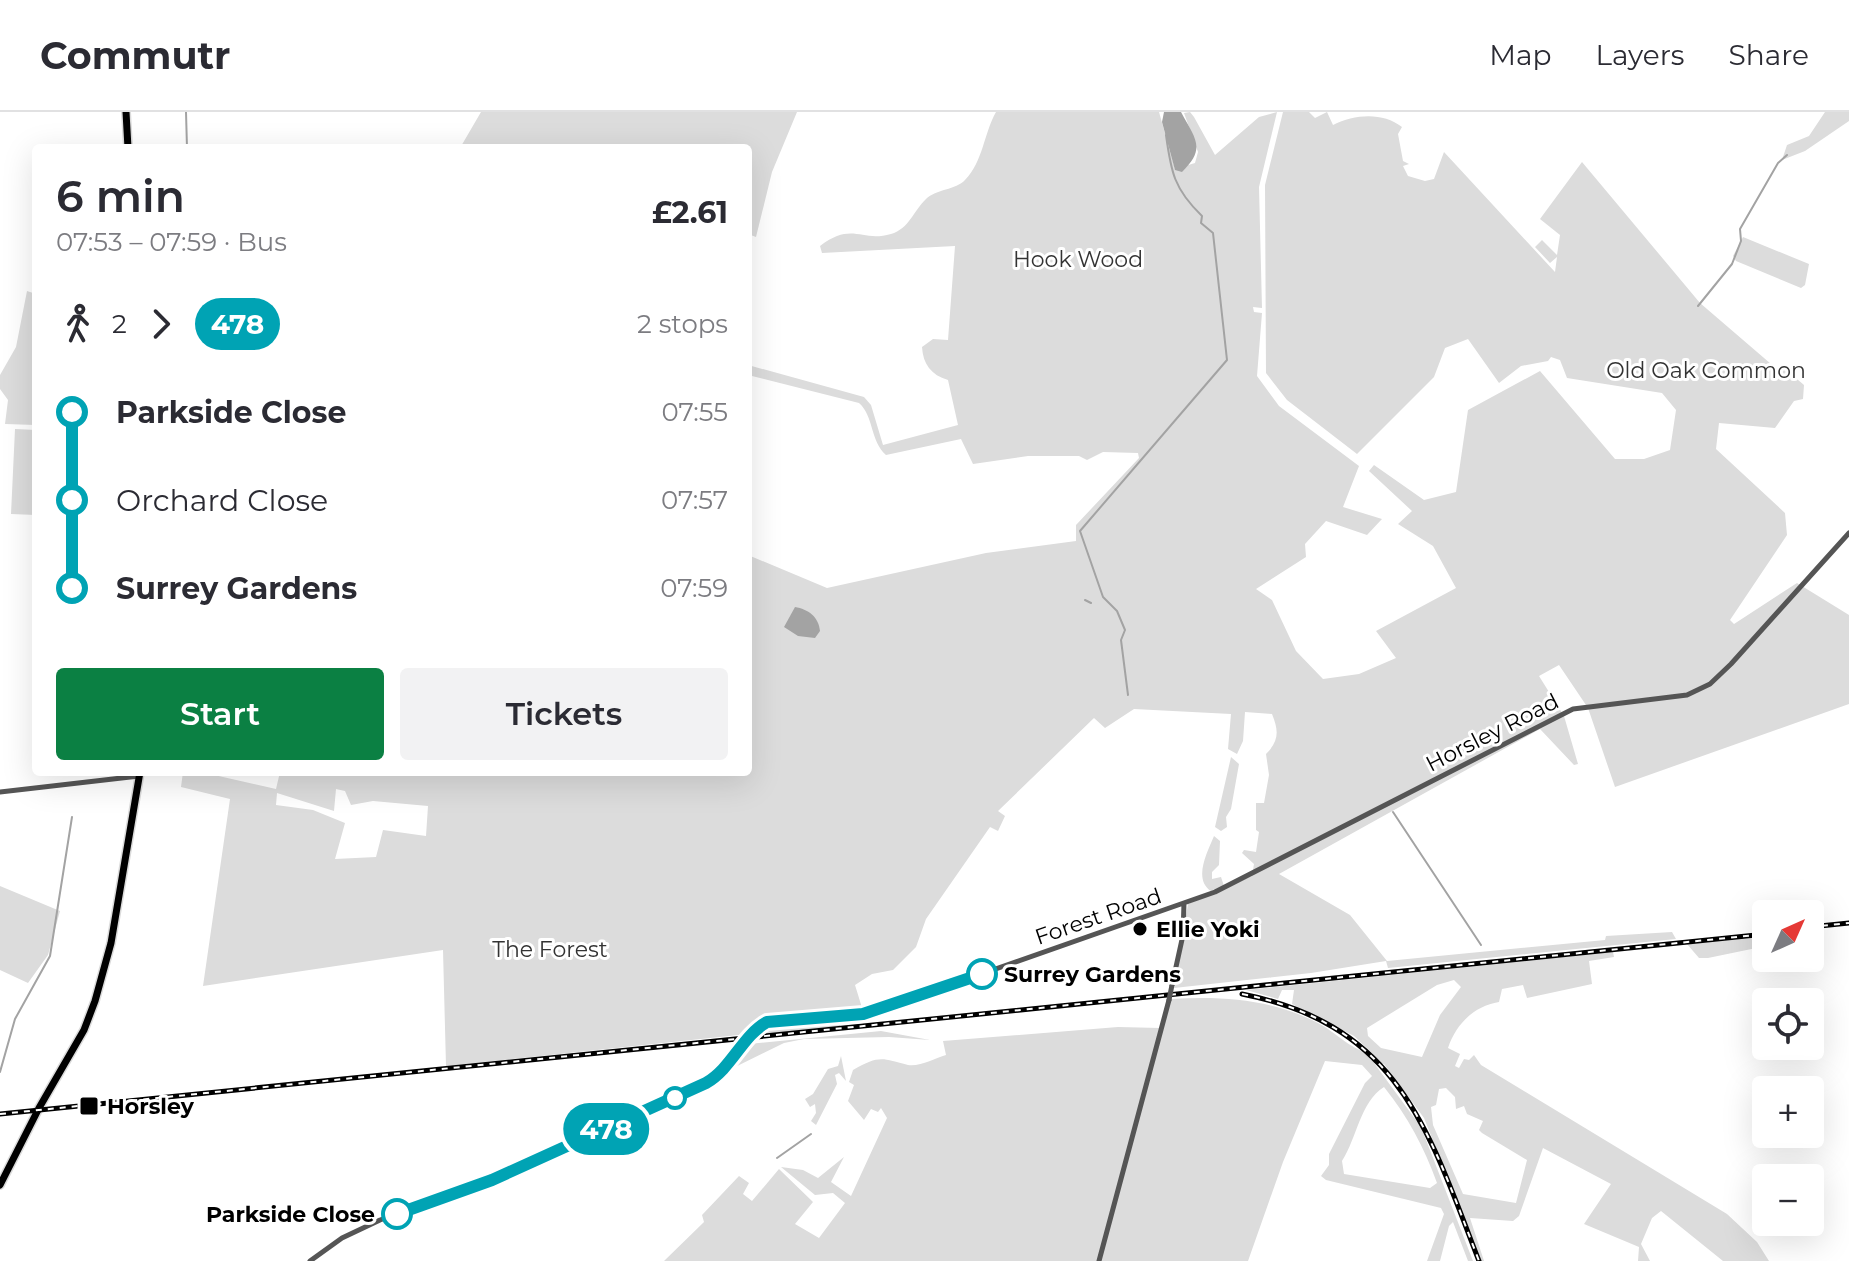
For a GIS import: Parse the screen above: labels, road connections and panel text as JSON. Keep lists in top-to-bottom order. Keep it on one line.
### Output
{"streets":{"street":["Horsley Road","Forest Road"]},"crossings":[["Horsley Road","Forest Road"]],"parks":["Hook Wood","Old Oak Common","The Forest"],"places":{"other":["Ellie Yoki","Surrey Gardens","Parkside Close"],"transit":["Horsley"]},"lines":["bus line 478"],"north":"top right","page":{"header":"Commutr","nav":["Map","Layers","Share"],"on_map":"478","heading":["6 min","07:53 – 07:59 · Bus","£2.61"],"legs":["2","478","2 stops"],"list":[{"name":"Parkside Close","value":"07:55"},{"name":"Orchard Close","value":"07:57"},{"name":"Surrey Gardens","value":"07:59"}],"buttons":["Start","Tickets"],"map_buttons":["+","−"]}}
